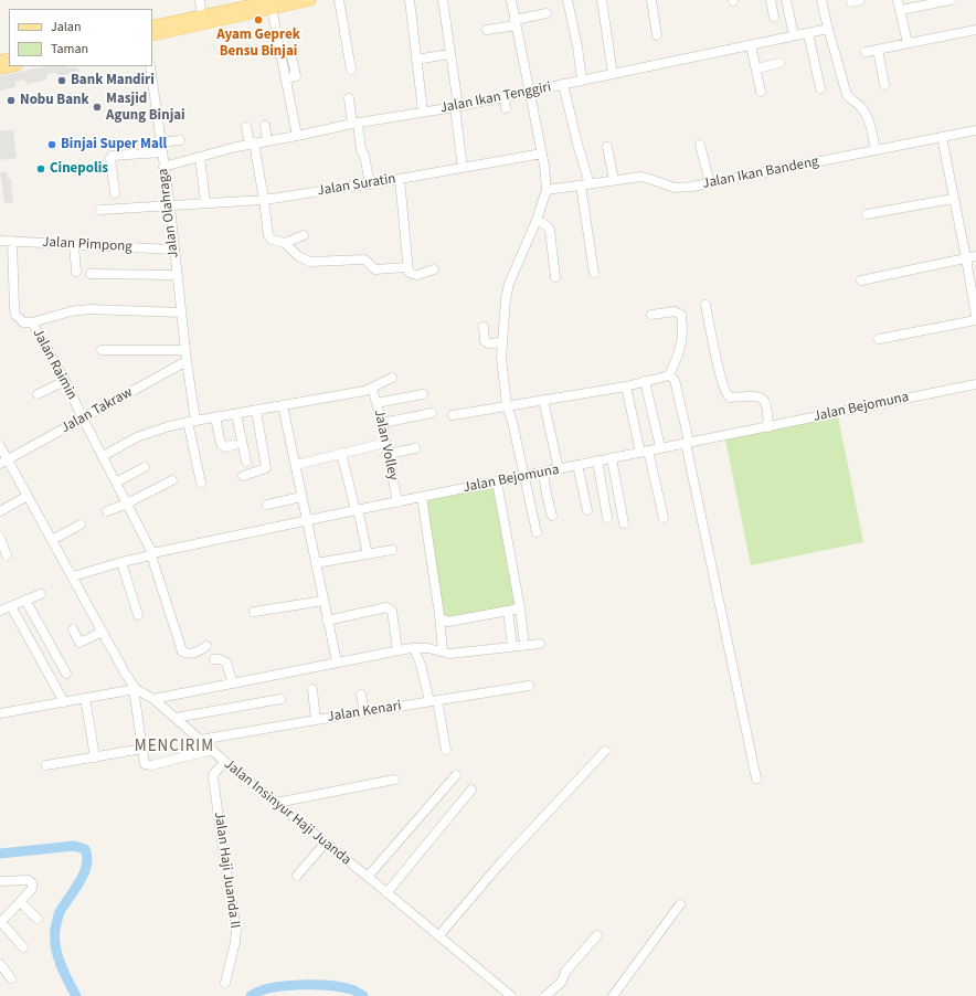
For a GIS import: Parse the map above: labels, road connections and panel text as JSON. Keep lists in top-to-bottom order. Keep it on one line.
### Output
{"streets":{"street":["Jalan Ikan Tenggiri","Jalan Ikan Bandeng","Jalan Suratin","Jalan Olahraga","Jalan Pimpong","Jalan Raimin","Jalan Bejomuna","Jalan Takraw","Jalan Volley","Jalan Kenari","Jalan Insinyur Haji Juanda","Jalan Haji Juanda II"]},"crossings":[["Jalan Ikan Tenggiri","Jalan Olahraga"],["Jalan Suratin","Jalan Olahraga"],["Jalan Olahraga","Jalan Pimpong"],["Jalan Olahraga","Jalan Takraw"],["Jalan Pimpong","Jalan Raimin"],["Jalan Raimin","Jalan Bejomuna"],["Jalan Raimin","Jalan Takraw"],["Jalan Bejomuna","Jalan Volley"],["Jalan Kenari","Jalan Insinyur Haji Juanda"],["Jalan Insinyur Haji Juanda","Jalan Haji Juanda II"]],"districts":["MENCIRIM"],"places":["Ayam Geprek Bensu Binjai","Bank Mandiri","Nobu Bank","Masjid Agung Binjai","Binjai Super Mall","Cinepolis"],"legend":["Jalan","Taman"]}
